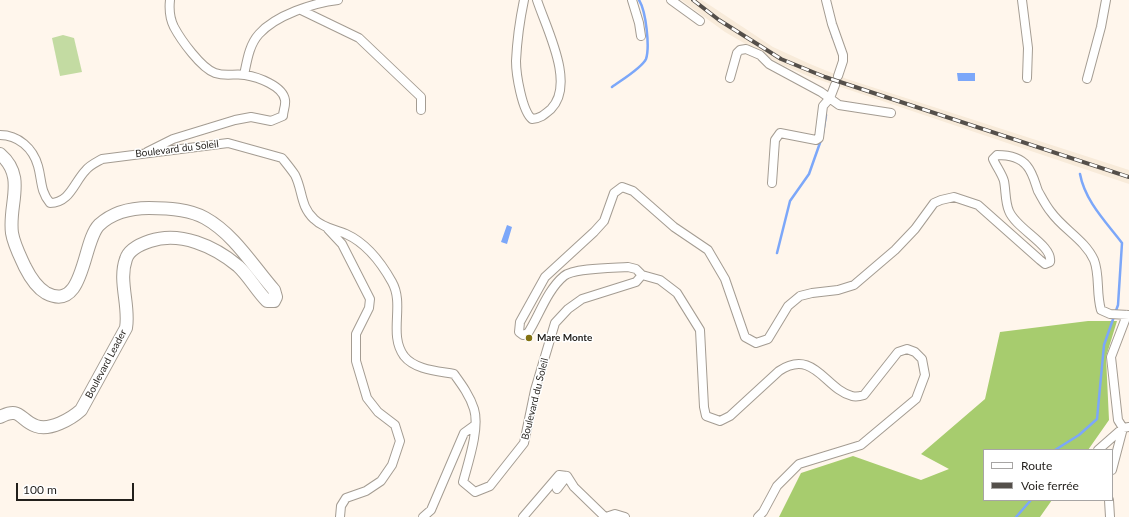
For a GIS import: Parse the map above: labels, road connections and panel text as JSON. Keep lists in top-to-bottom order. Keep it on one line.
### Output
{"streets":{"street":["Boulevard du Soleil","Boulevard Leader"]},"places":["Mare Monte"],"legend":["Route","Voie ferrée"],"scale_bar":"100 m"}
